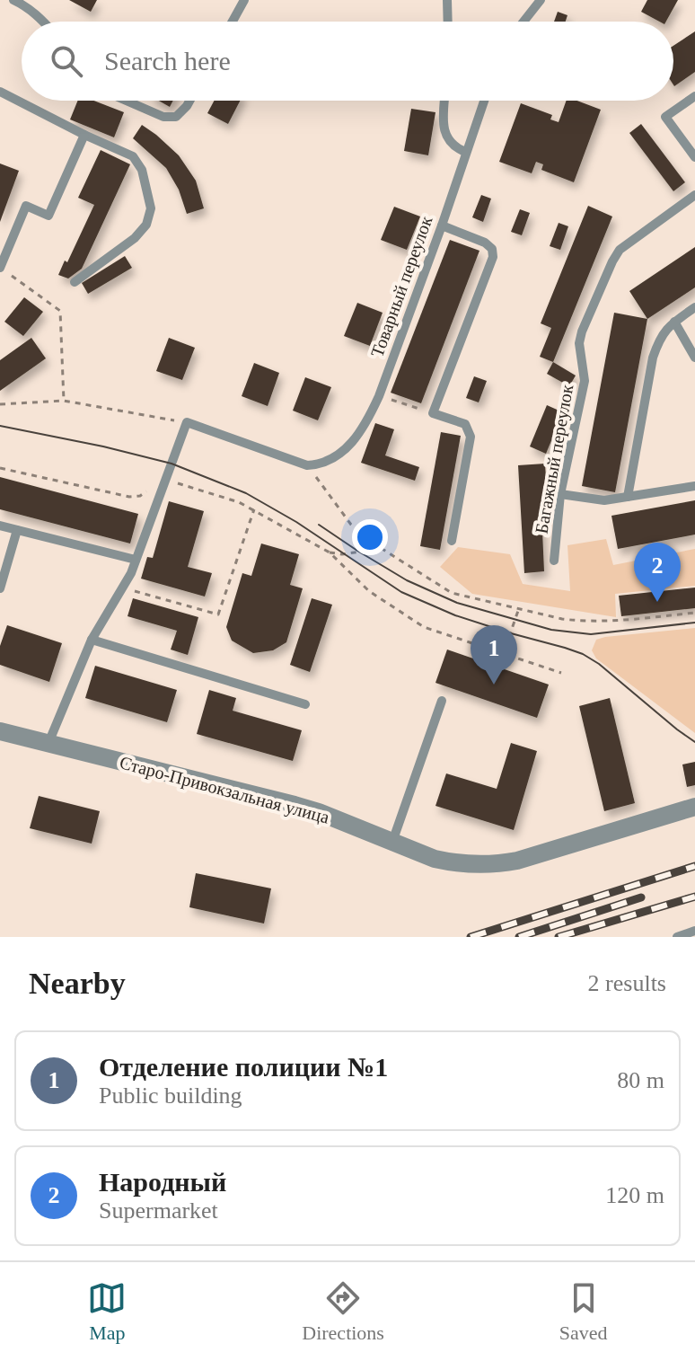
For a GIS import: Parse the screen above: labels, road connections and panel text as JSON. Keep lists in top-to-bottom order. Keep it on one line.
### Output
{"streets":{"street":["Старо-Привокзальная улица"],"lane":["Товарный переулок","Багажный переулок"]},"page":{"search":"Search here","pins":["2","1"],"heading":["Nearby","2 results"],"list":[{"mark":"1","name":"Отделение полиции №1","note":"Public building","value":"80 m"},{"mark":"2","name":"Народный","note":"Supermarket","value":"120 m"}],"nav":["Map","Directions","Saved"]}}
